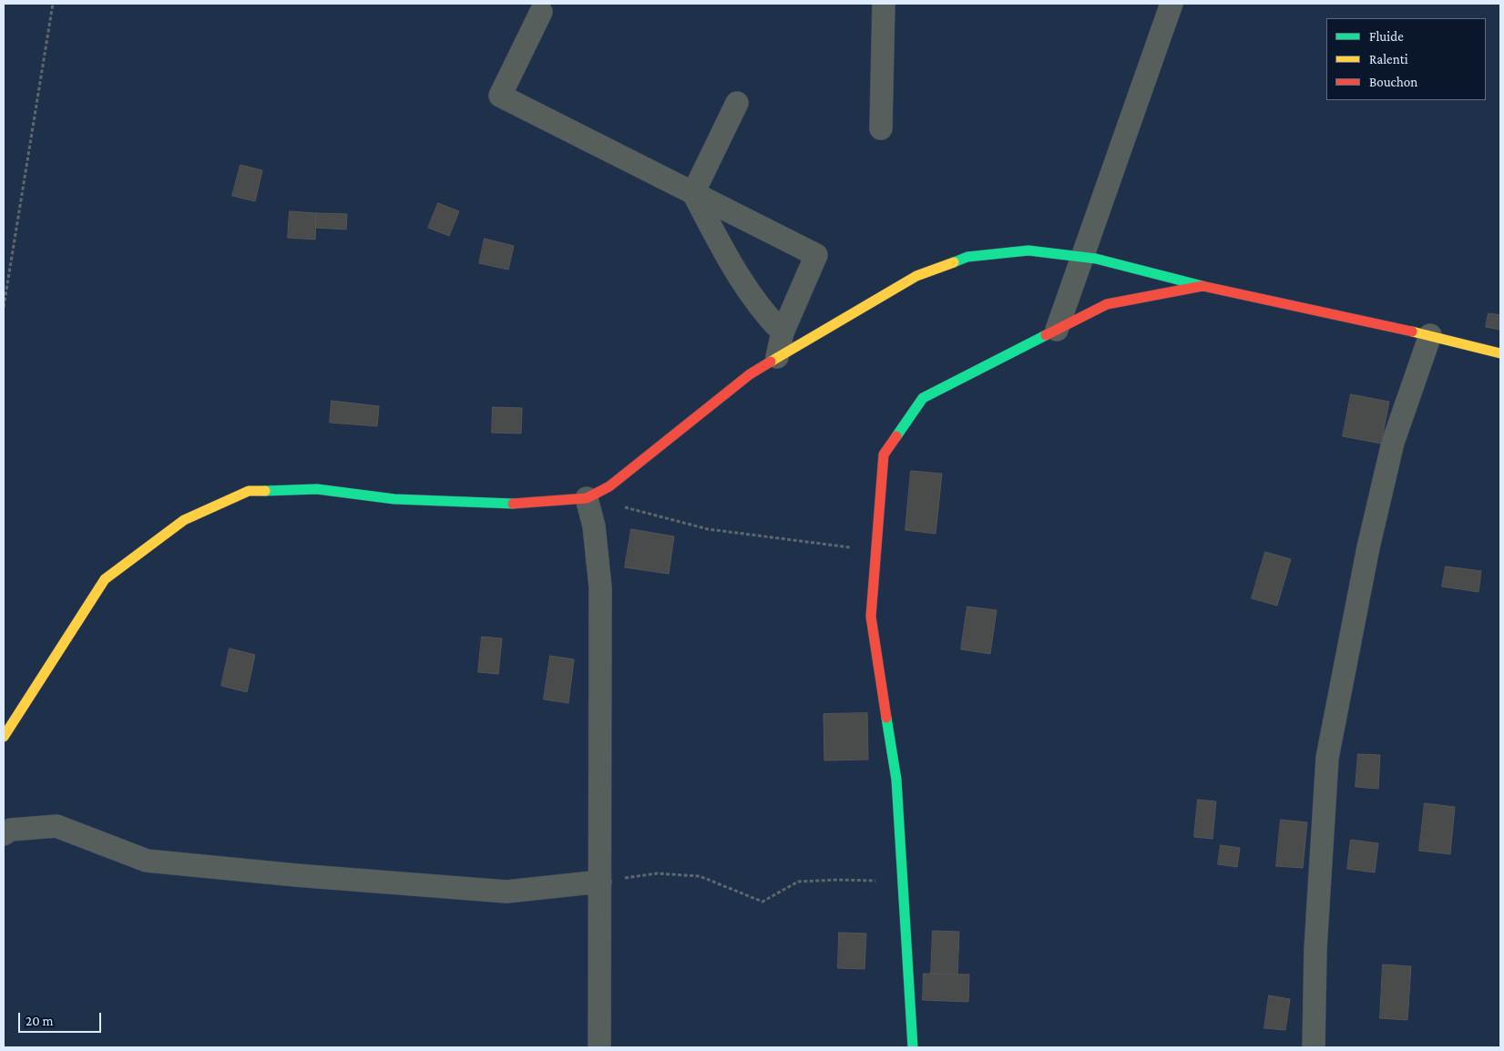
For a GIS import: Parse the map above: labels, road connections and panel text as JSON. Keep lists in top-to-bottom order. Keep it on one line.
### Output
{"legend":["Fluide","Ralenti","Bouchon"],"scale_bar":"20 m"}
